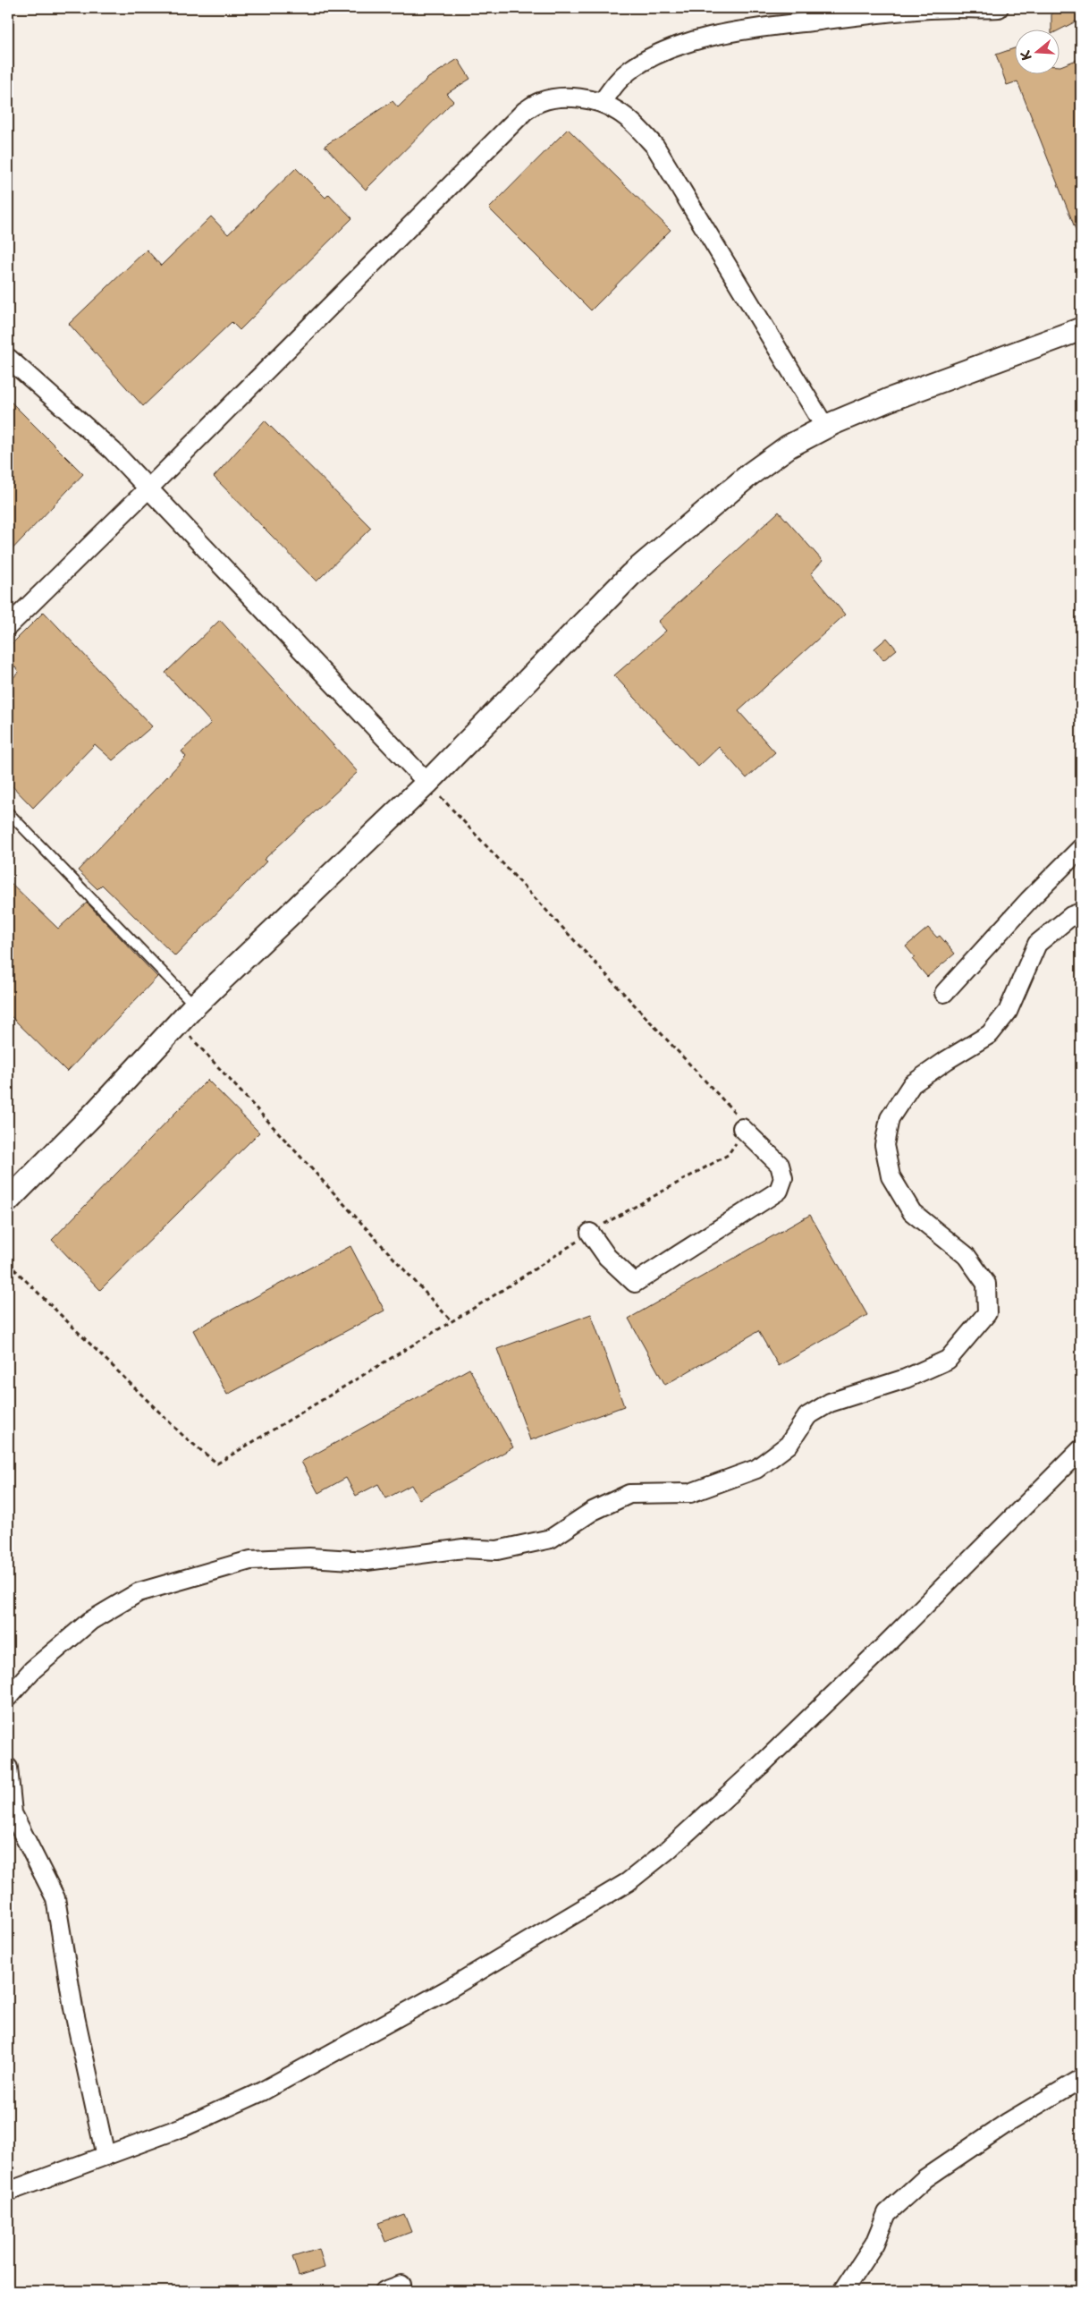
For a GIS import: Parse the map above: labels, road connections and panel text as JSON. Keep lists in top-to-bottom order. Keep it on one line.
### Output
{"north":"left"}
